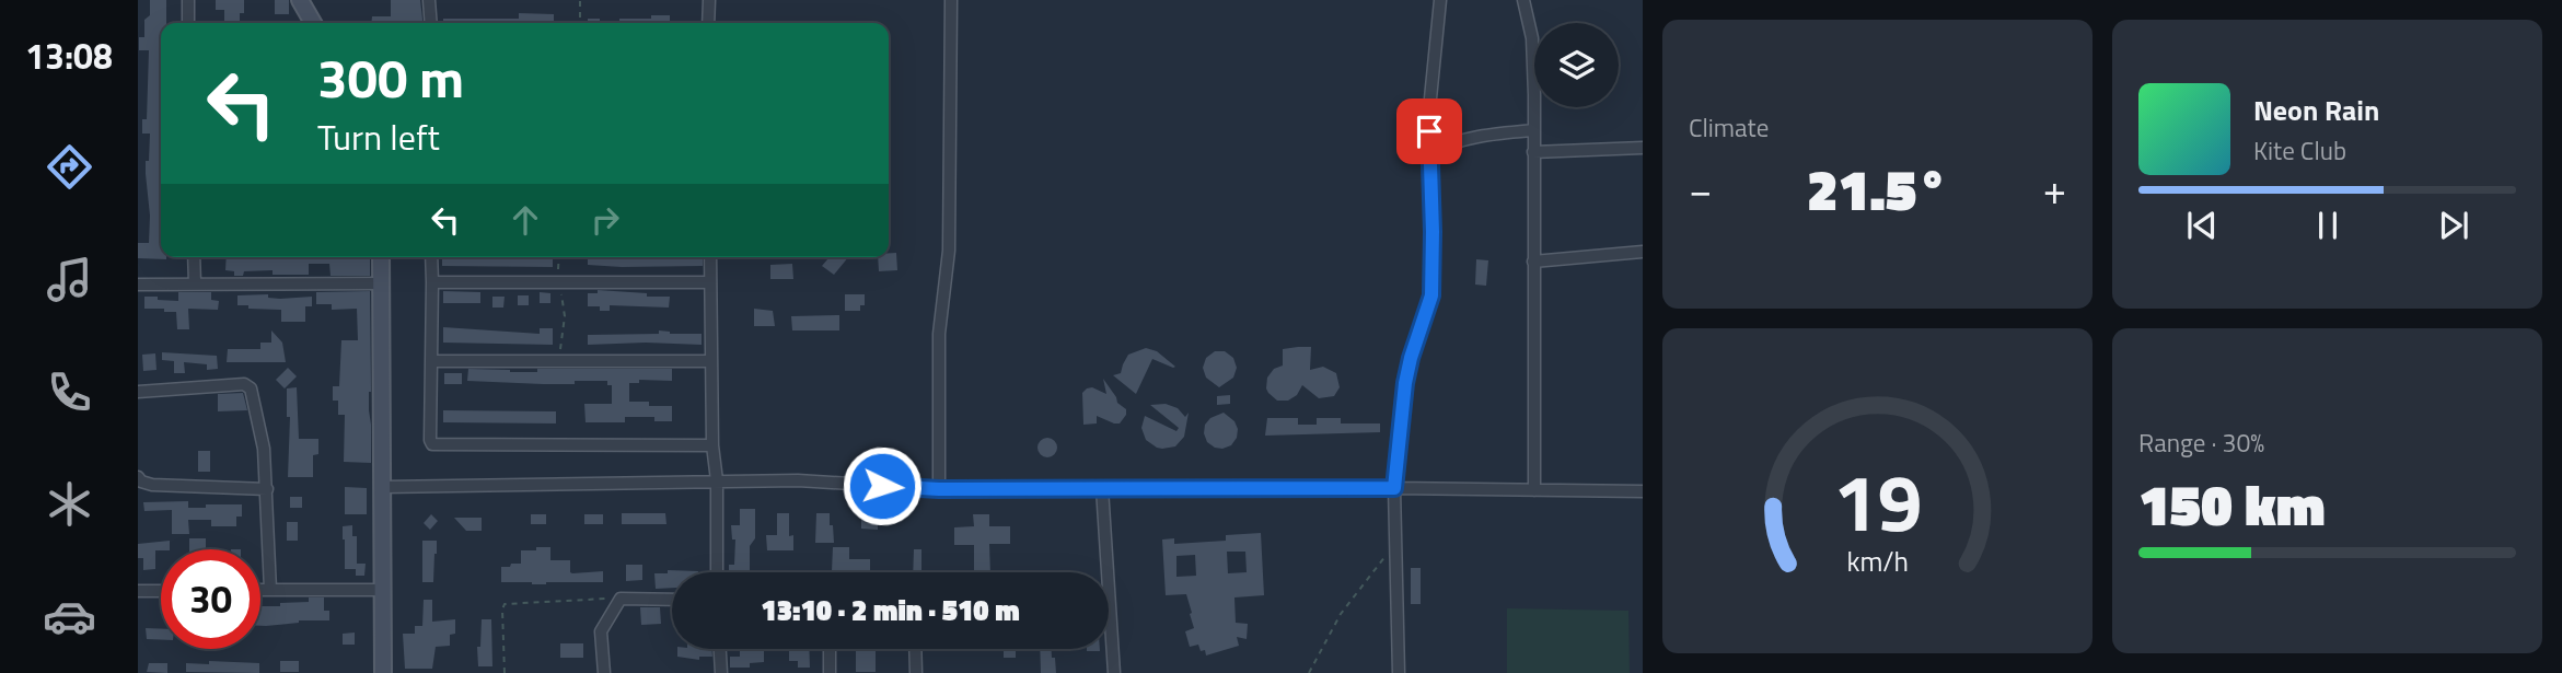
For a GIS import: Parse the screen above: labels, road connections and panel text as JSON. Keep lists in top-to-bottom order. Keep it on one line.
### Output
{"page":{"tabs":"13:08","tile":["Climate",["Range · 30%","150 km"]],"turn":["300 m","Turn left"],"song":["Neon Rain","Kite Club"],"heat":["−","21.5°","+"],"limit":"30","trip":"13:10 · 2 min · 510 m","gauge":["19","km/h"]}}
